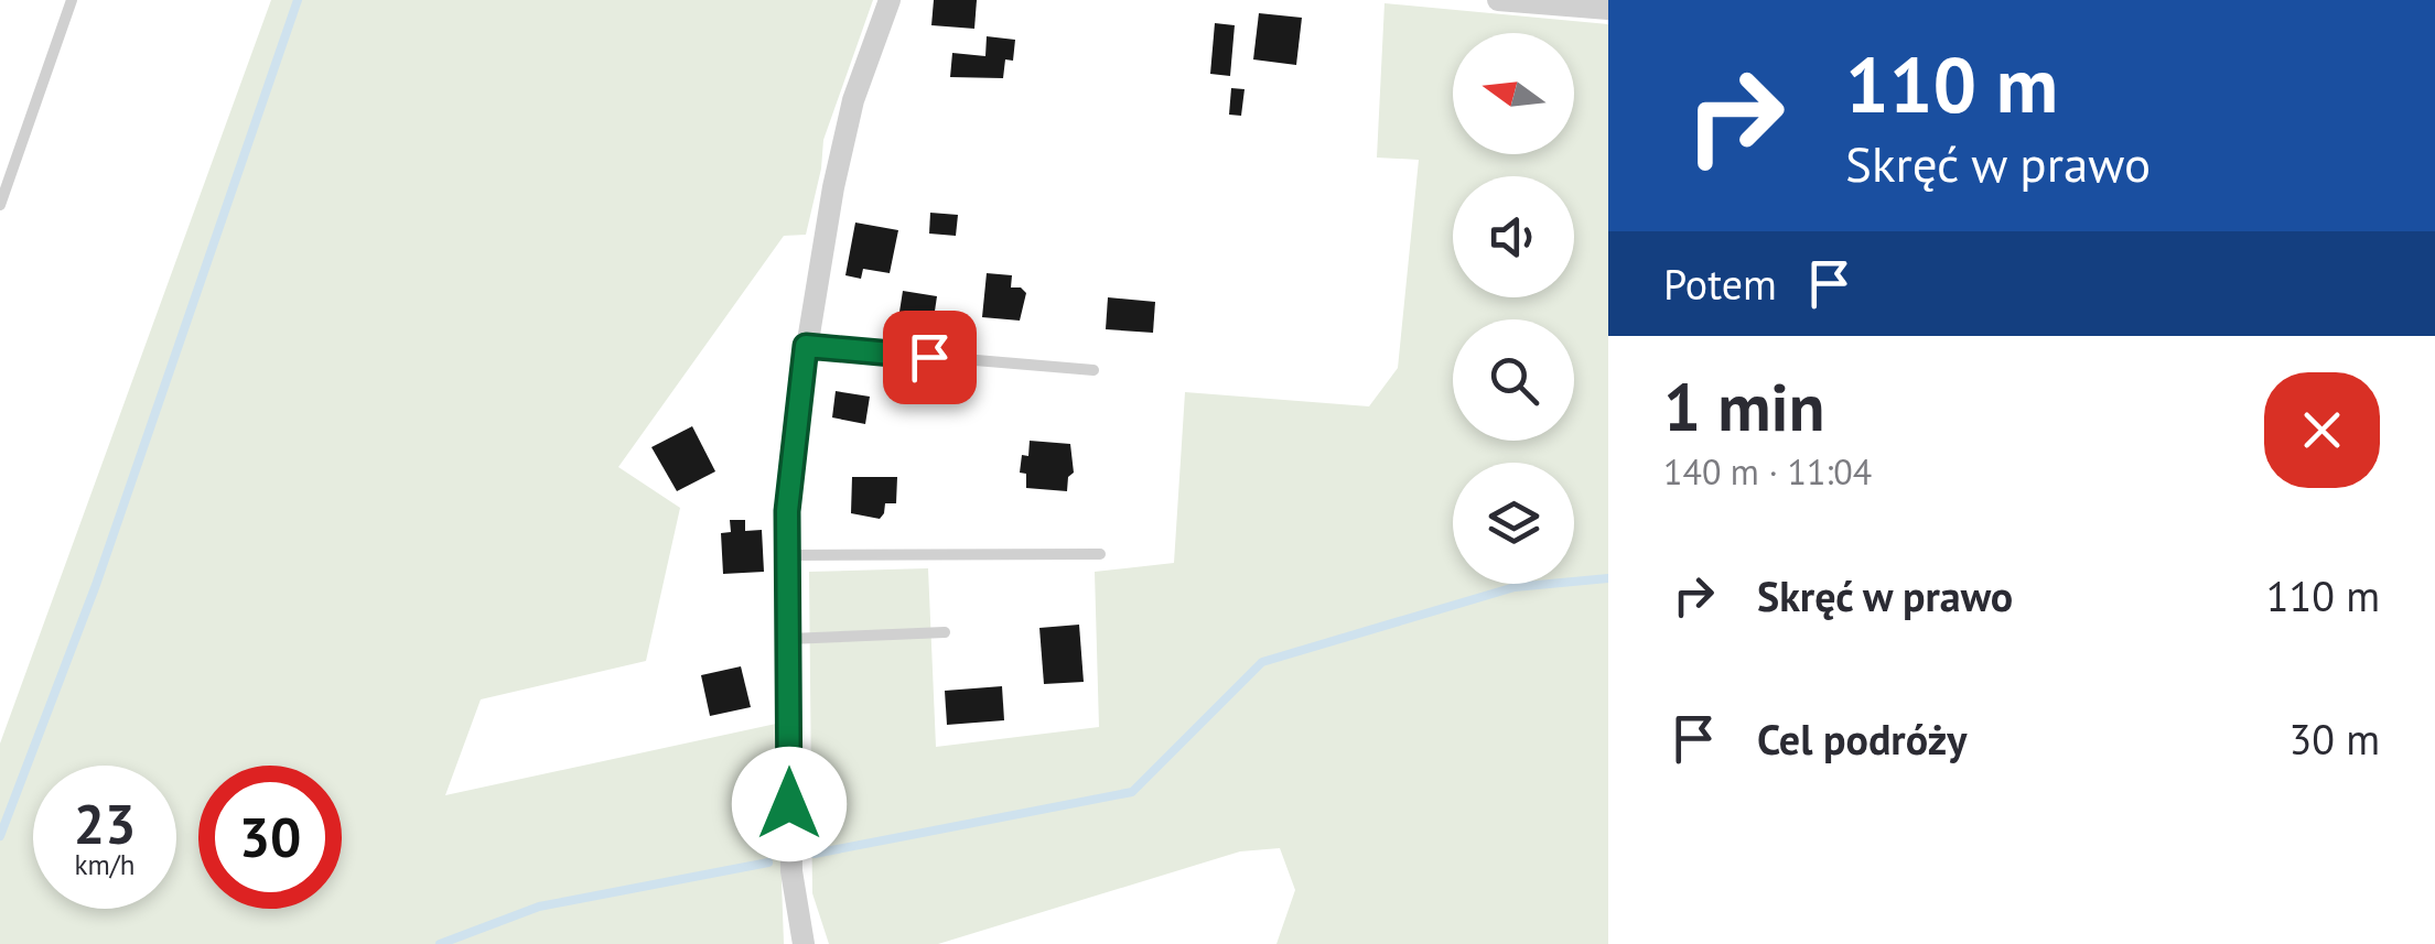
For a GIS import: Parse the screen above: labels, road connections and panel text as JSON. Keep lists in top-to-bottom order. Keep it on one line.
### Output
{"north":"left","page":{"turn":["110 m","Skręć w prawo"],"then":"Potem","heading":["1 min","140 m · 11:04"],"list":[{"name":"Skręć w prawo","value":"110 m"},{"name":"Cel podróży","value":"30 m"}],"speed":"23 km/h","limit":"30"}}
